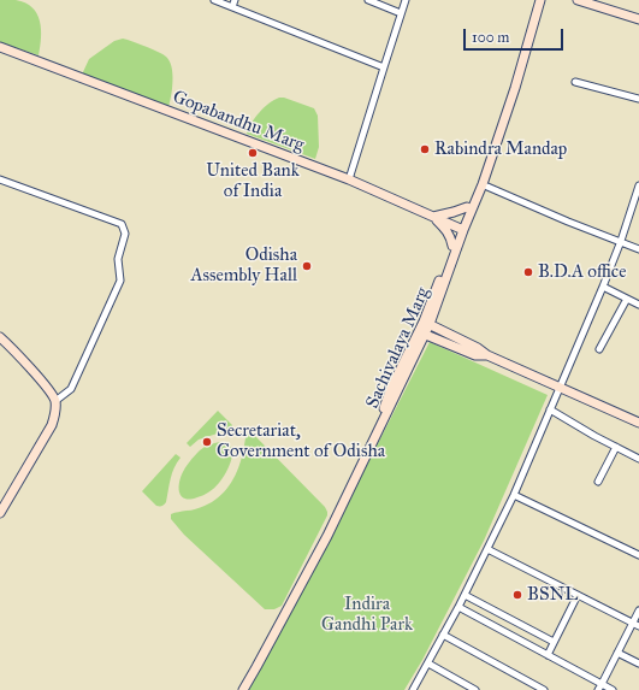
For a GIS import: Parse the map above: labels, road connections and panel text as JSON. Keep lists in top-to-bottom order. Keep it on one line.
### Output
{"streets":{"street":["Gopabandhu Marg","Sachivalaya Marg"]},"crossings":[["Gopabandhu Marg","Sachivalaya Marg"]],"parks":["Indira Gandhi Park"],"places":["Rabindra Mandap","United Bank of India","Odisha Assembly Hall","B.D.A office","Secretariat, Government of Odisha","BSNL"],"scale_bar":"100 m"}
